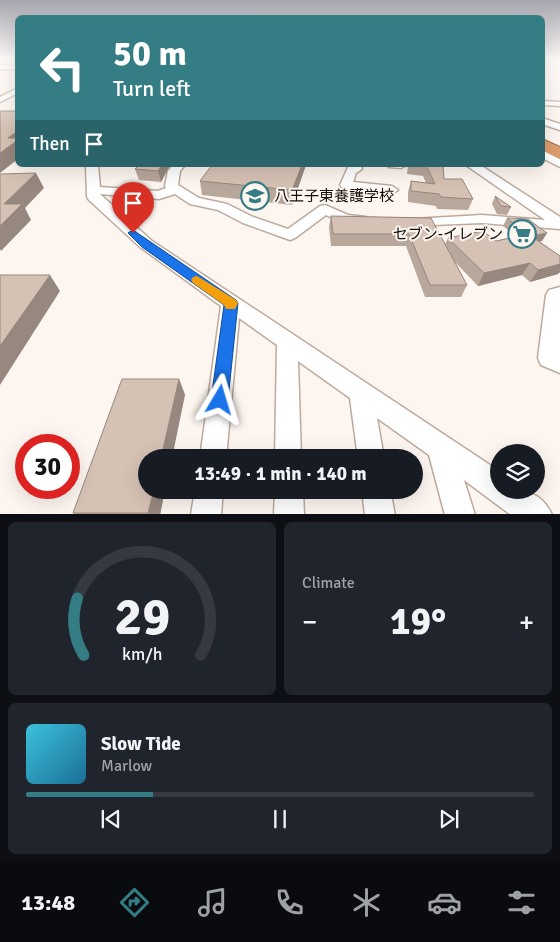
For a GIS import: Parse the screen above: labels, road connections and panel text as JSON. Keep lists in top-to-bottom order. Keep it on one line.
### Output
{"places":{"school or university":["八王子東養護学校"],"supermarket":["セブン-イレブン"]},"page":{"turn":["50 m","Turn left"],"then":"Then","limit":"30","trip":"13:49 · 1 min · 140 m","tile":"Climate","heat":["−","19°","+"],"song":["Slow Tide","Marlow"],"tabs":"13:48","gauge":["29","km/h"]}}
